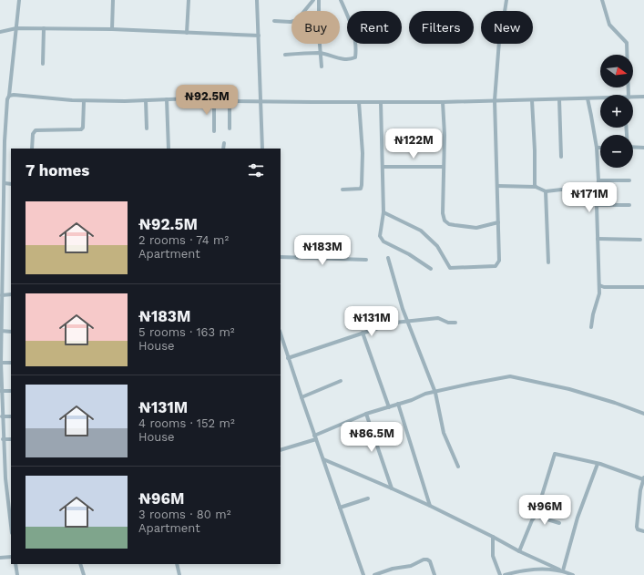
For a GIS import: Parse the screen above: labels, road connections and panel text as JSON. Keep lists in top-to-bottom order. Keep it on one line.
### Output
{"north":"right","page":{"chip":["Buy","Rent","Filters","New"],"map_buttons":["+","−"],"price":["₦92.5M","₦122M","₦171M","₦183M","₦131M","₦86.5M","₦96M"],"heading":"7 homes","list":[{"name":"₦92.5M","note":"2 rooms · 74 m² · Apartment"},{"name":"₦183M","note":"5 rooms · 163 m² · House"},{"name":"₦131M","note":"4 rooms · 152 m² · House"},{"name":"₦96M","note":"3 rooms · 80 m² · Apartment"}]}}
